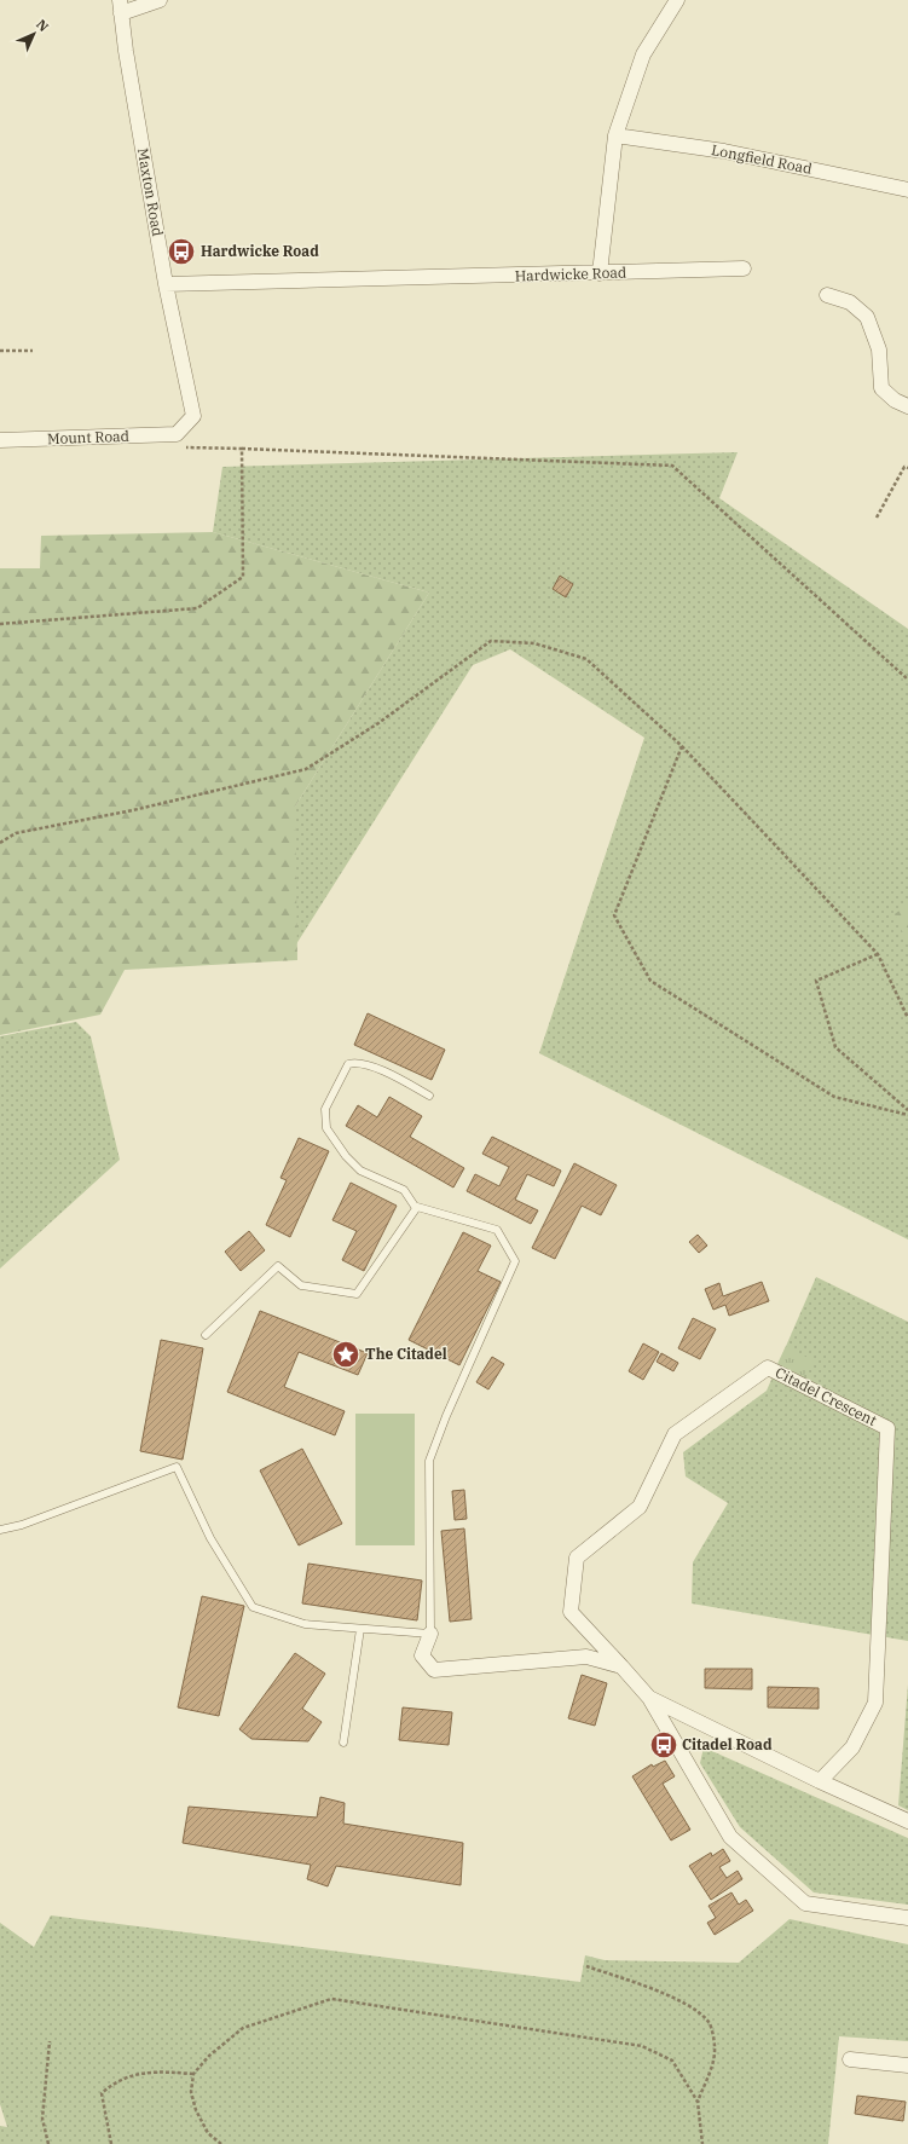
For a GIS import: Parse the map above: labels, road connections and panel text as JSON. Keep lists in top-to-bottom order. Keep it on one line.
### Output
{"streets":{"street":["Longfield Road","Maxton Road","Hardwicke Road","Mount Road","Citadel Crescent"]},"crossings":[["Maxton Road","Hardwicke Road"],["Maxton Road","Mount Road"]],"places":{"bus stop":["Hardwicke Road","Citadel Road"],"place":["The Citadel"]},"north":"top right"}
